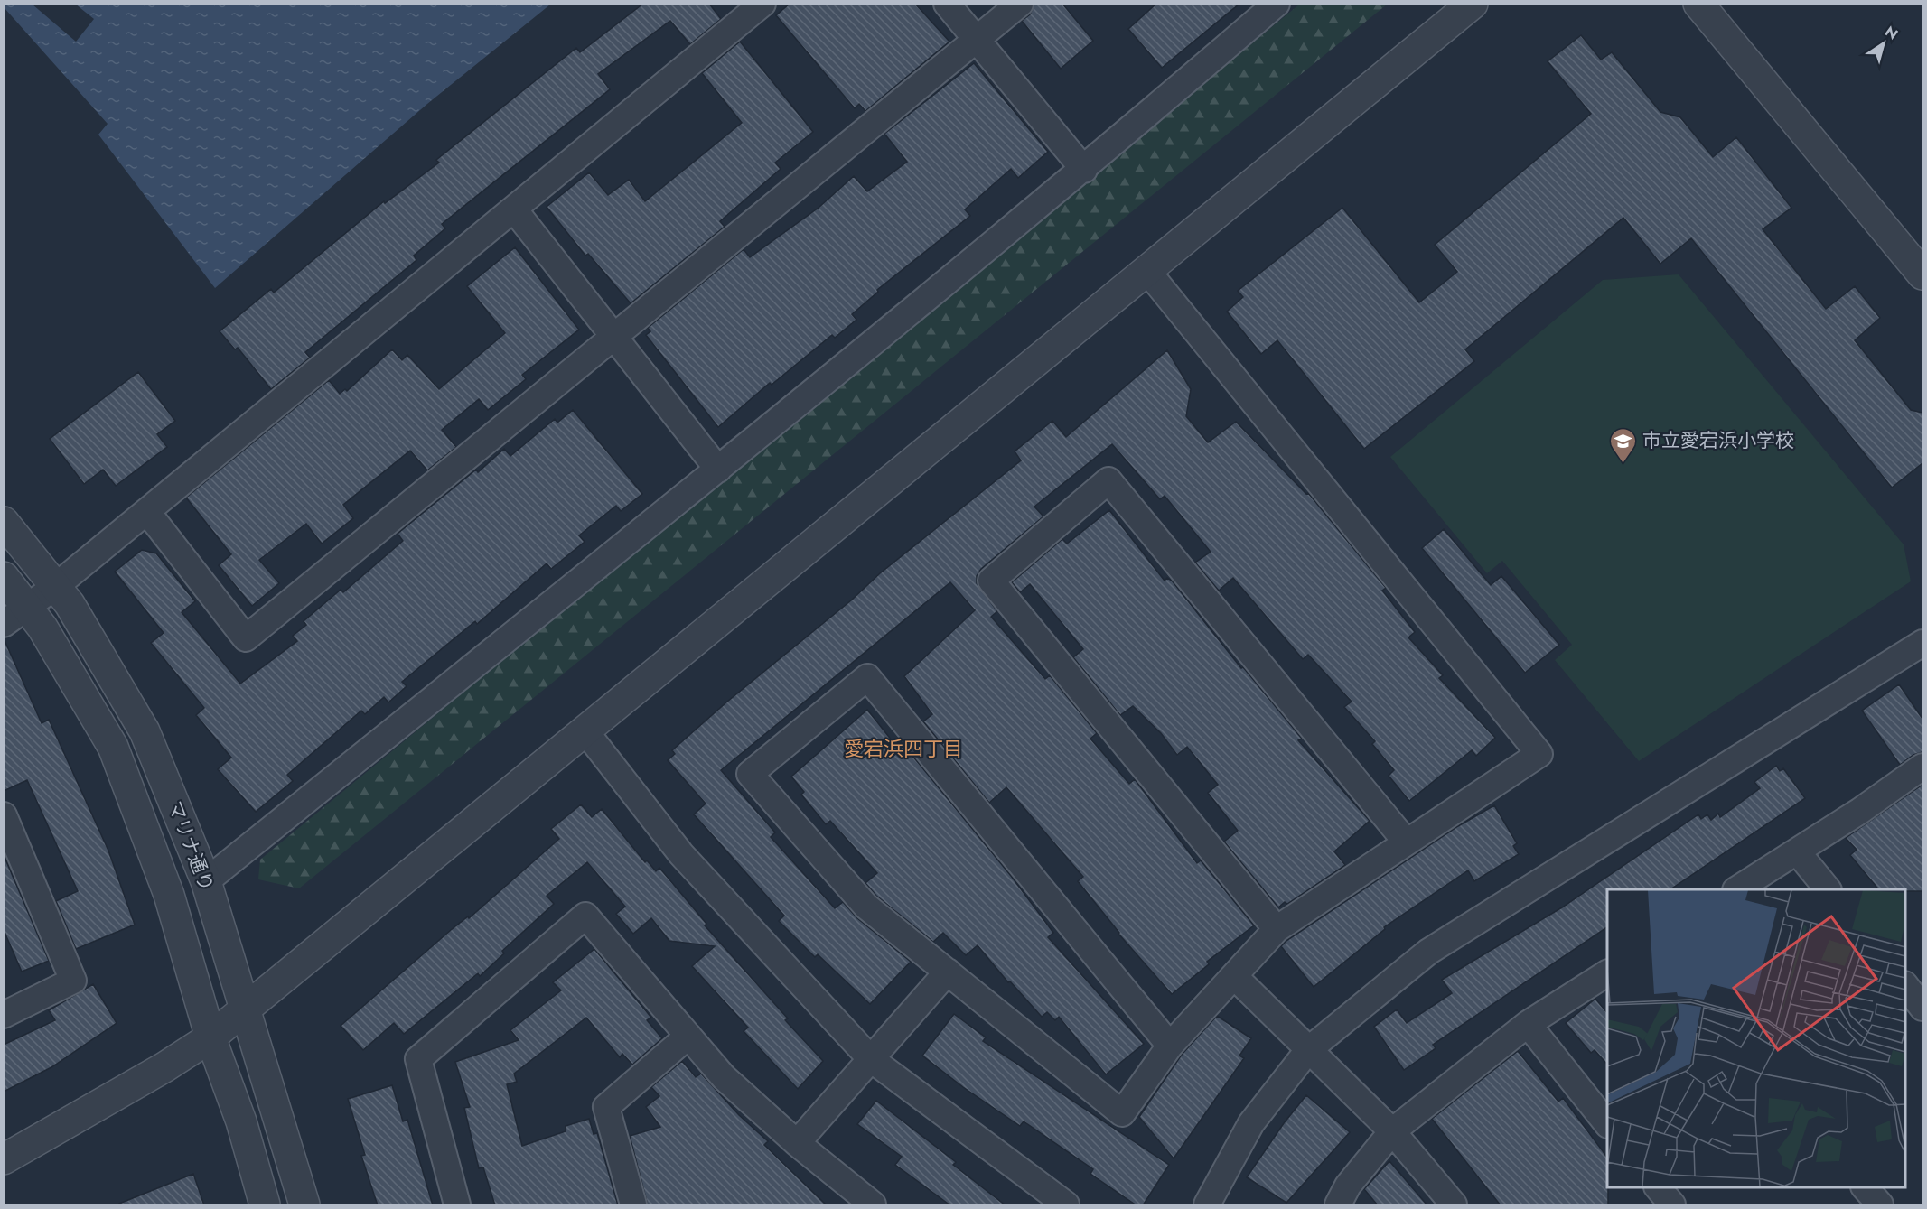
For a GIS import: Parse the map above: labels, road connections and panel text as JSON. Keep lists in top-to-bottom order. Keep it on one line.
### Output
{"streets":{"street":["マリナ通り"]},"districts":["愛宕浜四丁目"],"places":{"school or university":["市立愛宕浜小学校"]},"north":"top right"}
